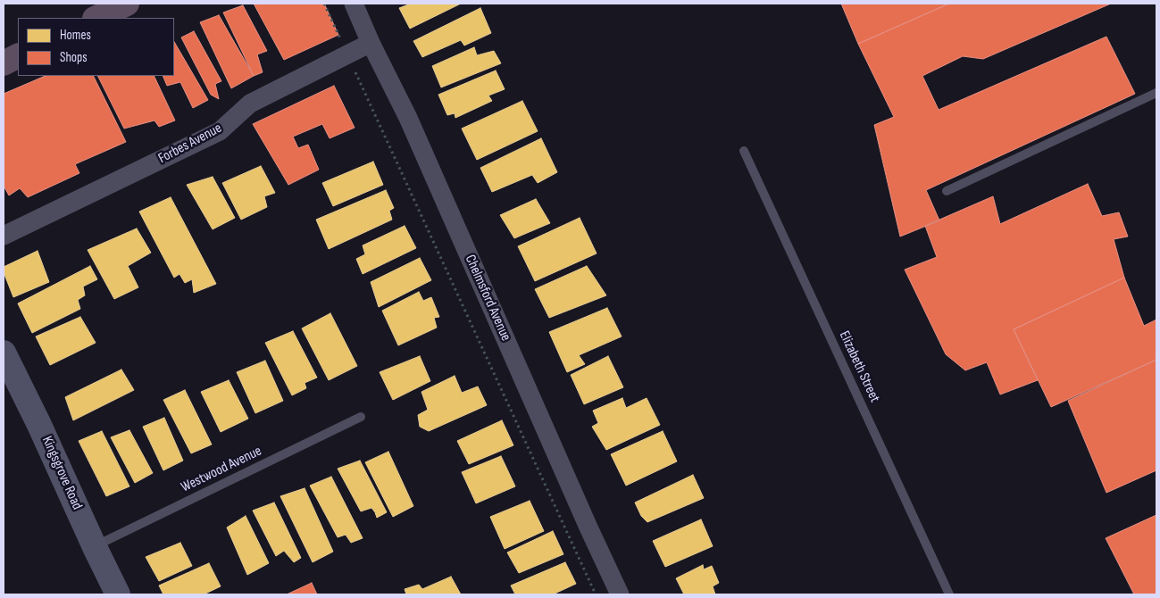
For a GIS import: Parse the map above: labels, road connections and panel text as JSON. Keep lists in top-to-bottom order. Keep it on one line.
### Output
{"streets":{"main road":["Kingsgrove Road"],"street":["Forbes Avenue","Chelmsford Avenue"],"lane":["Elizabeth Street","Westwood Avenue"]},"crossings":[["Forbes Avenue","Chelmsford Avenue"],["Westwood Avenue","Kingsgrove Road"]],"legend":["Homes","Shops"]}
